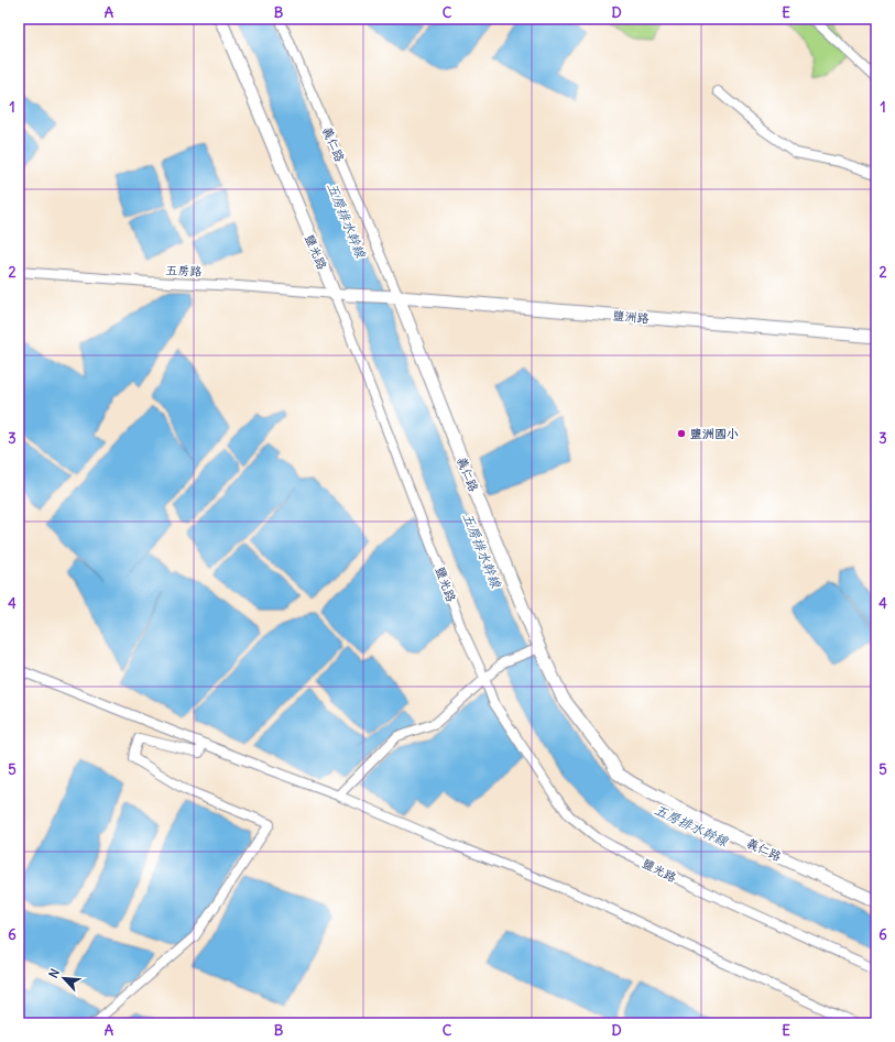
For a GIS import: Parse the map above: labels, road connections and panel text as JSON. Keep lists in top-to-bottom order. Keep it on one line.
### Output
{"streets":{"street":["義仁路","鹽光路","五房路","鹽洲路"]},"crossings":[["義仁路","鹽洲路"],["鹽光路","五房路"],["五房路","鹽洲路"]],"water":["五房排水幹線"],"places":["鹽洲國小"],"north":"top left","grid":{"columns":["A","B","C","D","E"],"rows":["1","2","3","4","5","6"]}}
